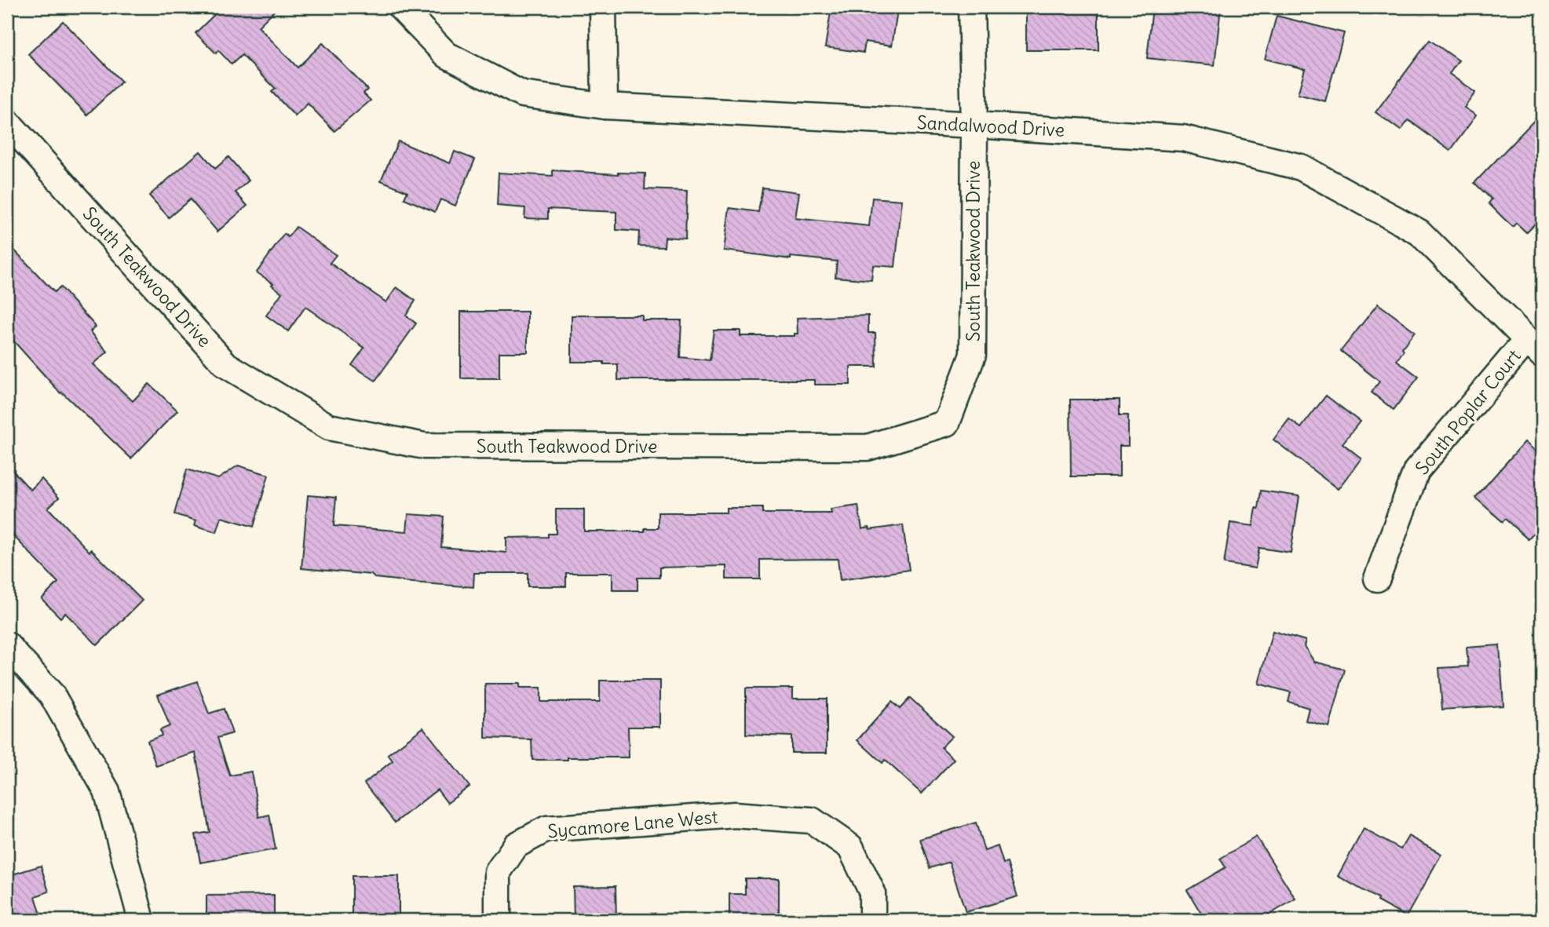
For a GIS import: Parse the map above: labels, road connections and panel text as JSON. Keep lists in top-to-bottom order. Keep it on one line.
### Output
{"streets":{"street":["Sandalwood Drive","South Teakwood Drive","South Poplar Court","Sycamore Lane West"]},"crossings":[["Sandalwood Drive","South Teakwood Drive"],["Sandalwood Drive","South Poplar Court"]]}
